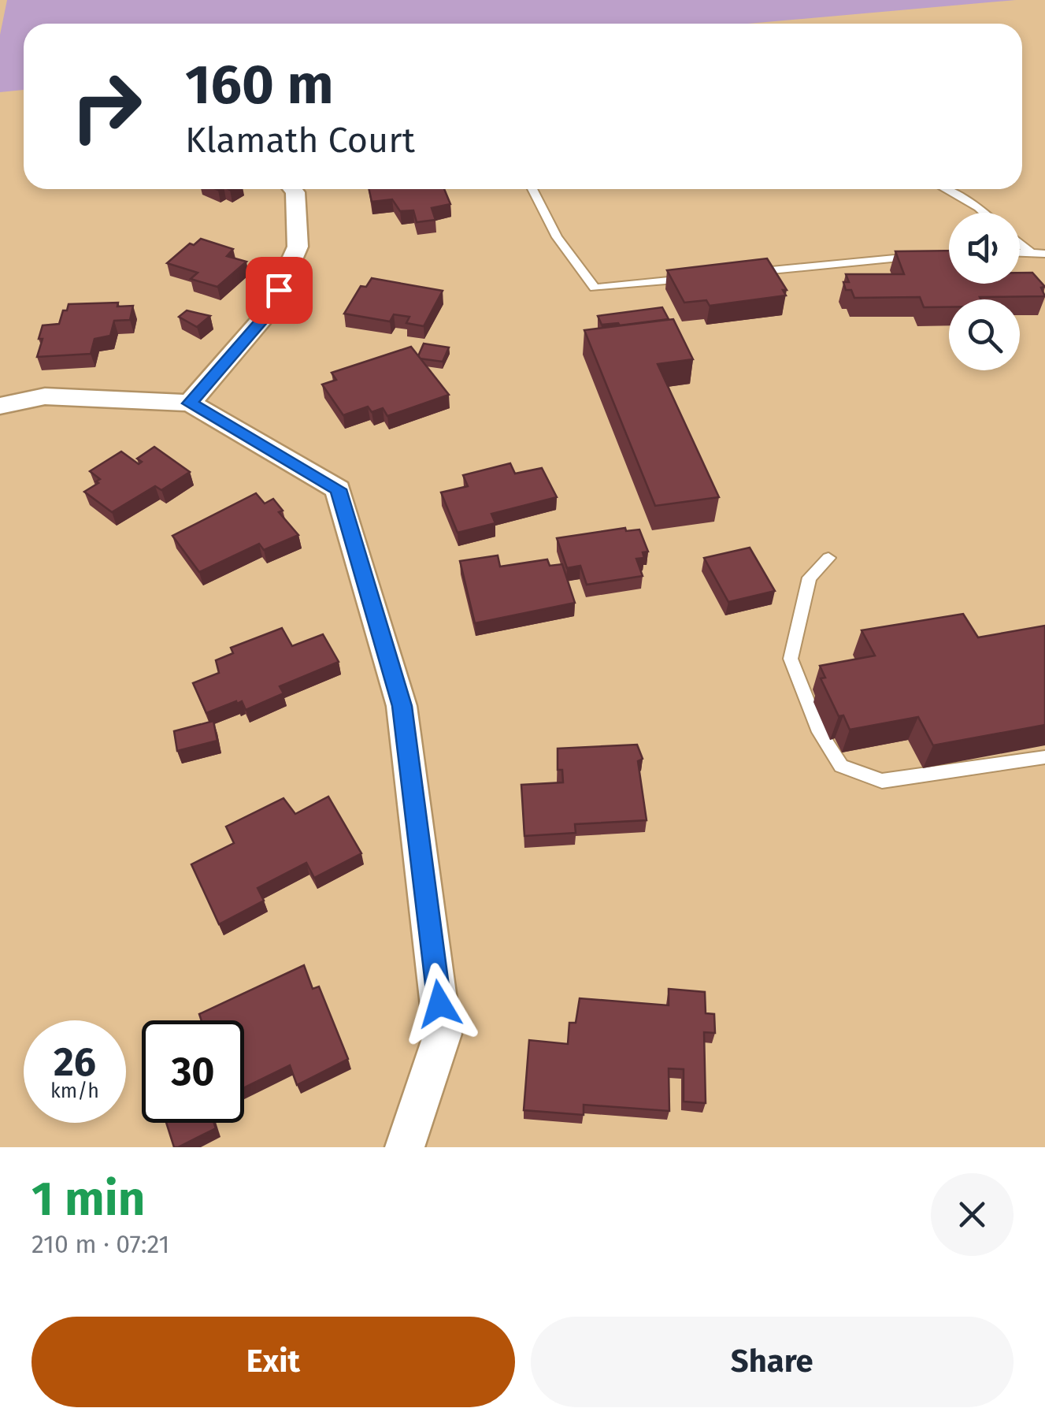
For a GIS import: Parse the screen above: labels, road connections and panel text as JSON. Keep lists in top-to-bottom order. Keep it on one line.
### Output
{"page":{"turn":["160 m","Klamath Court"],"speed":"26 km/h","limit":"30","heading":["1 min","210 m · 07:21"],"buttons":["Exit","Share"]}}
